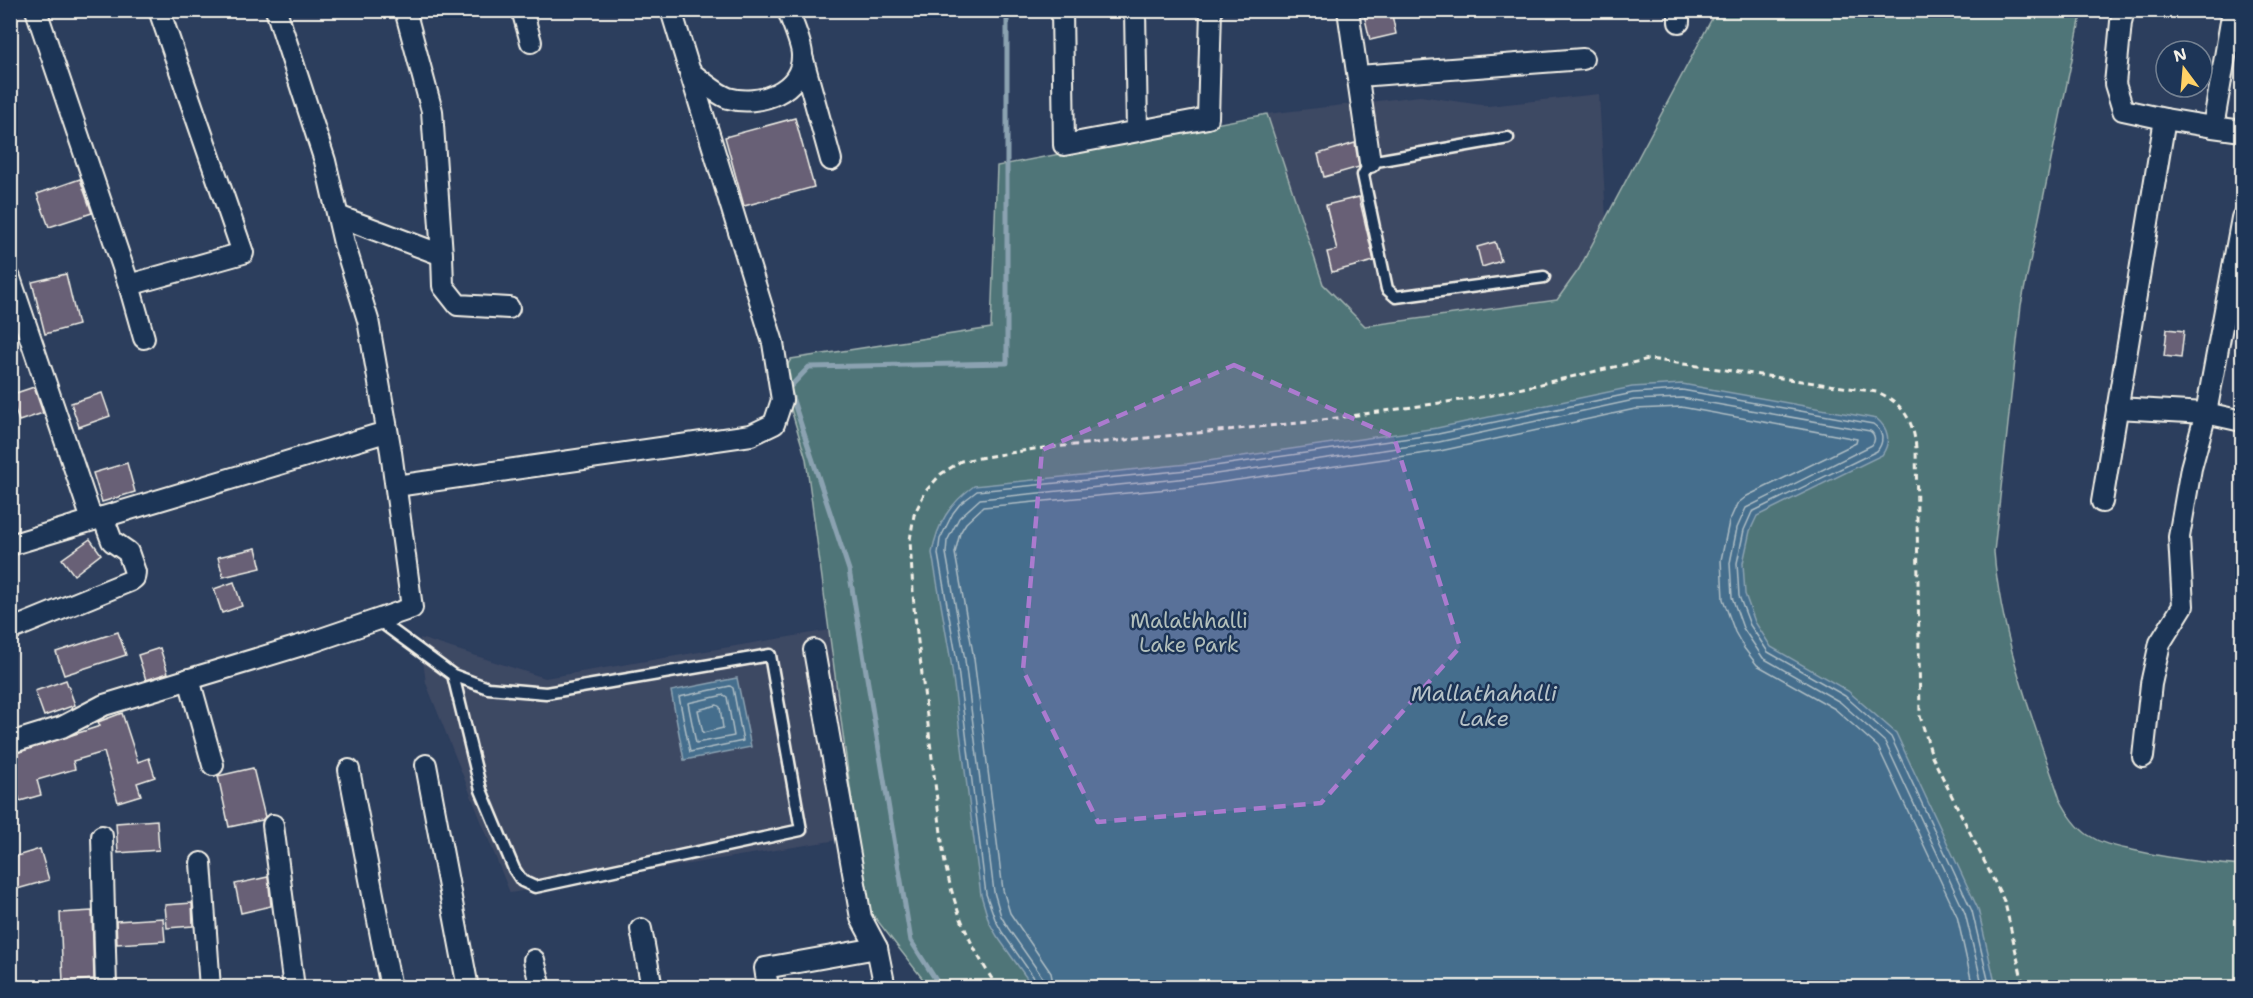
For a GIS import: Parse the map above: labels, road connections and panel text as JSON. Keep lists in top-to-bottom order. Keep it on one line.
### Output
{"water":["Mallathahalli Lake"],"parks":["Malathhalli Lake Park"],"north":"top"}
